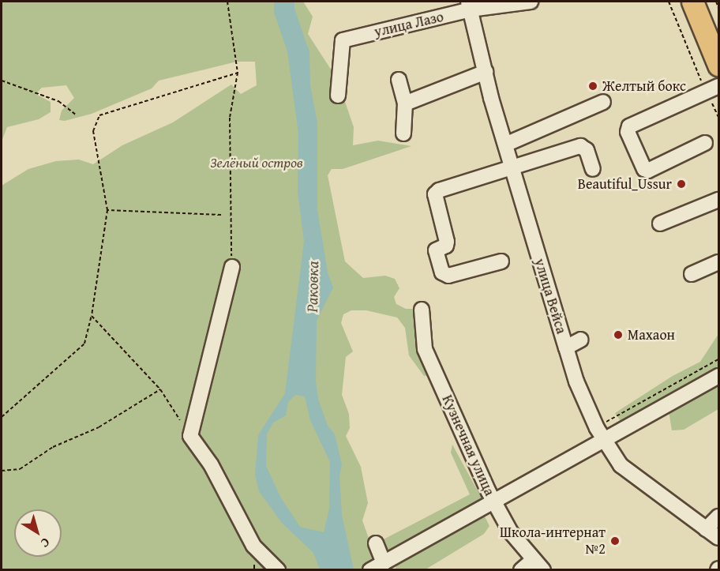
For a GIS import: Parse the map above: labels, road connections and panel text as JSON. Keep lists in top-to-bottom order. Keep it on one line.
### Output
{"streets":{"street":["улица Лазо","улица Вейса","Кузнечная улица"]},"crossings":[["улица Лазо","улица Вейса"]],"water":["Раковка"],"parks":["Зелёный остров"],"places":["Желтый бокс","Beautiful_Ussur","Махаон","Школа-интернат №2"],"north":"bottom right"}
